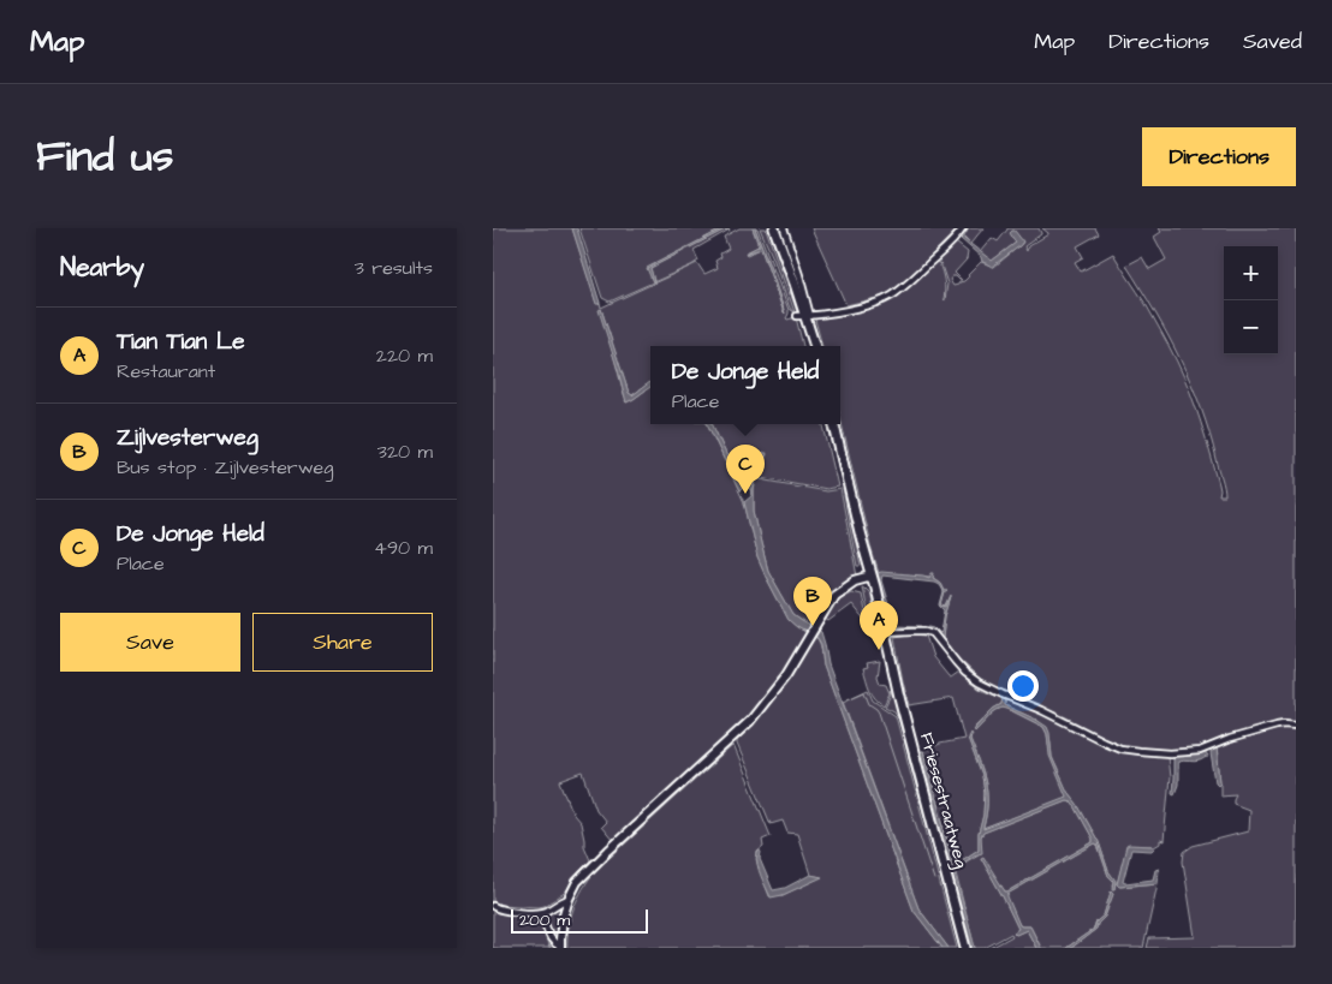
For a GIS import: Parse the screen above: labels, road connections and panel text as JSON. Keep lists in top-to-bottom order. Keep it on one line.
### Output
{"streets":{"main road":["Friesestraatweg"]},"scale_bar":"200 m","page":{"header":"Map","nav":["Map","Directions","Saved"],"title":"Find us","buttons":["Directions",["Save","Share"]],"heading":["Nearby","3 results"],"map_buttons":["+","−"],"list":[{"mark":"A","name":"Tian Tian Le","note":"Restaurant","value":"220 m"},{"mark":"B","name":"Zijlvesterweg","note":"Bus stop · Zijlvesterweg","value":"320 m"},{"mark":"C","name":"De Jonge Held","note":"Place","value":"490 m"}],"popup":["De Jonge Held","Place"],"pins":["C","B","A"],"scale":"200 m"}}
